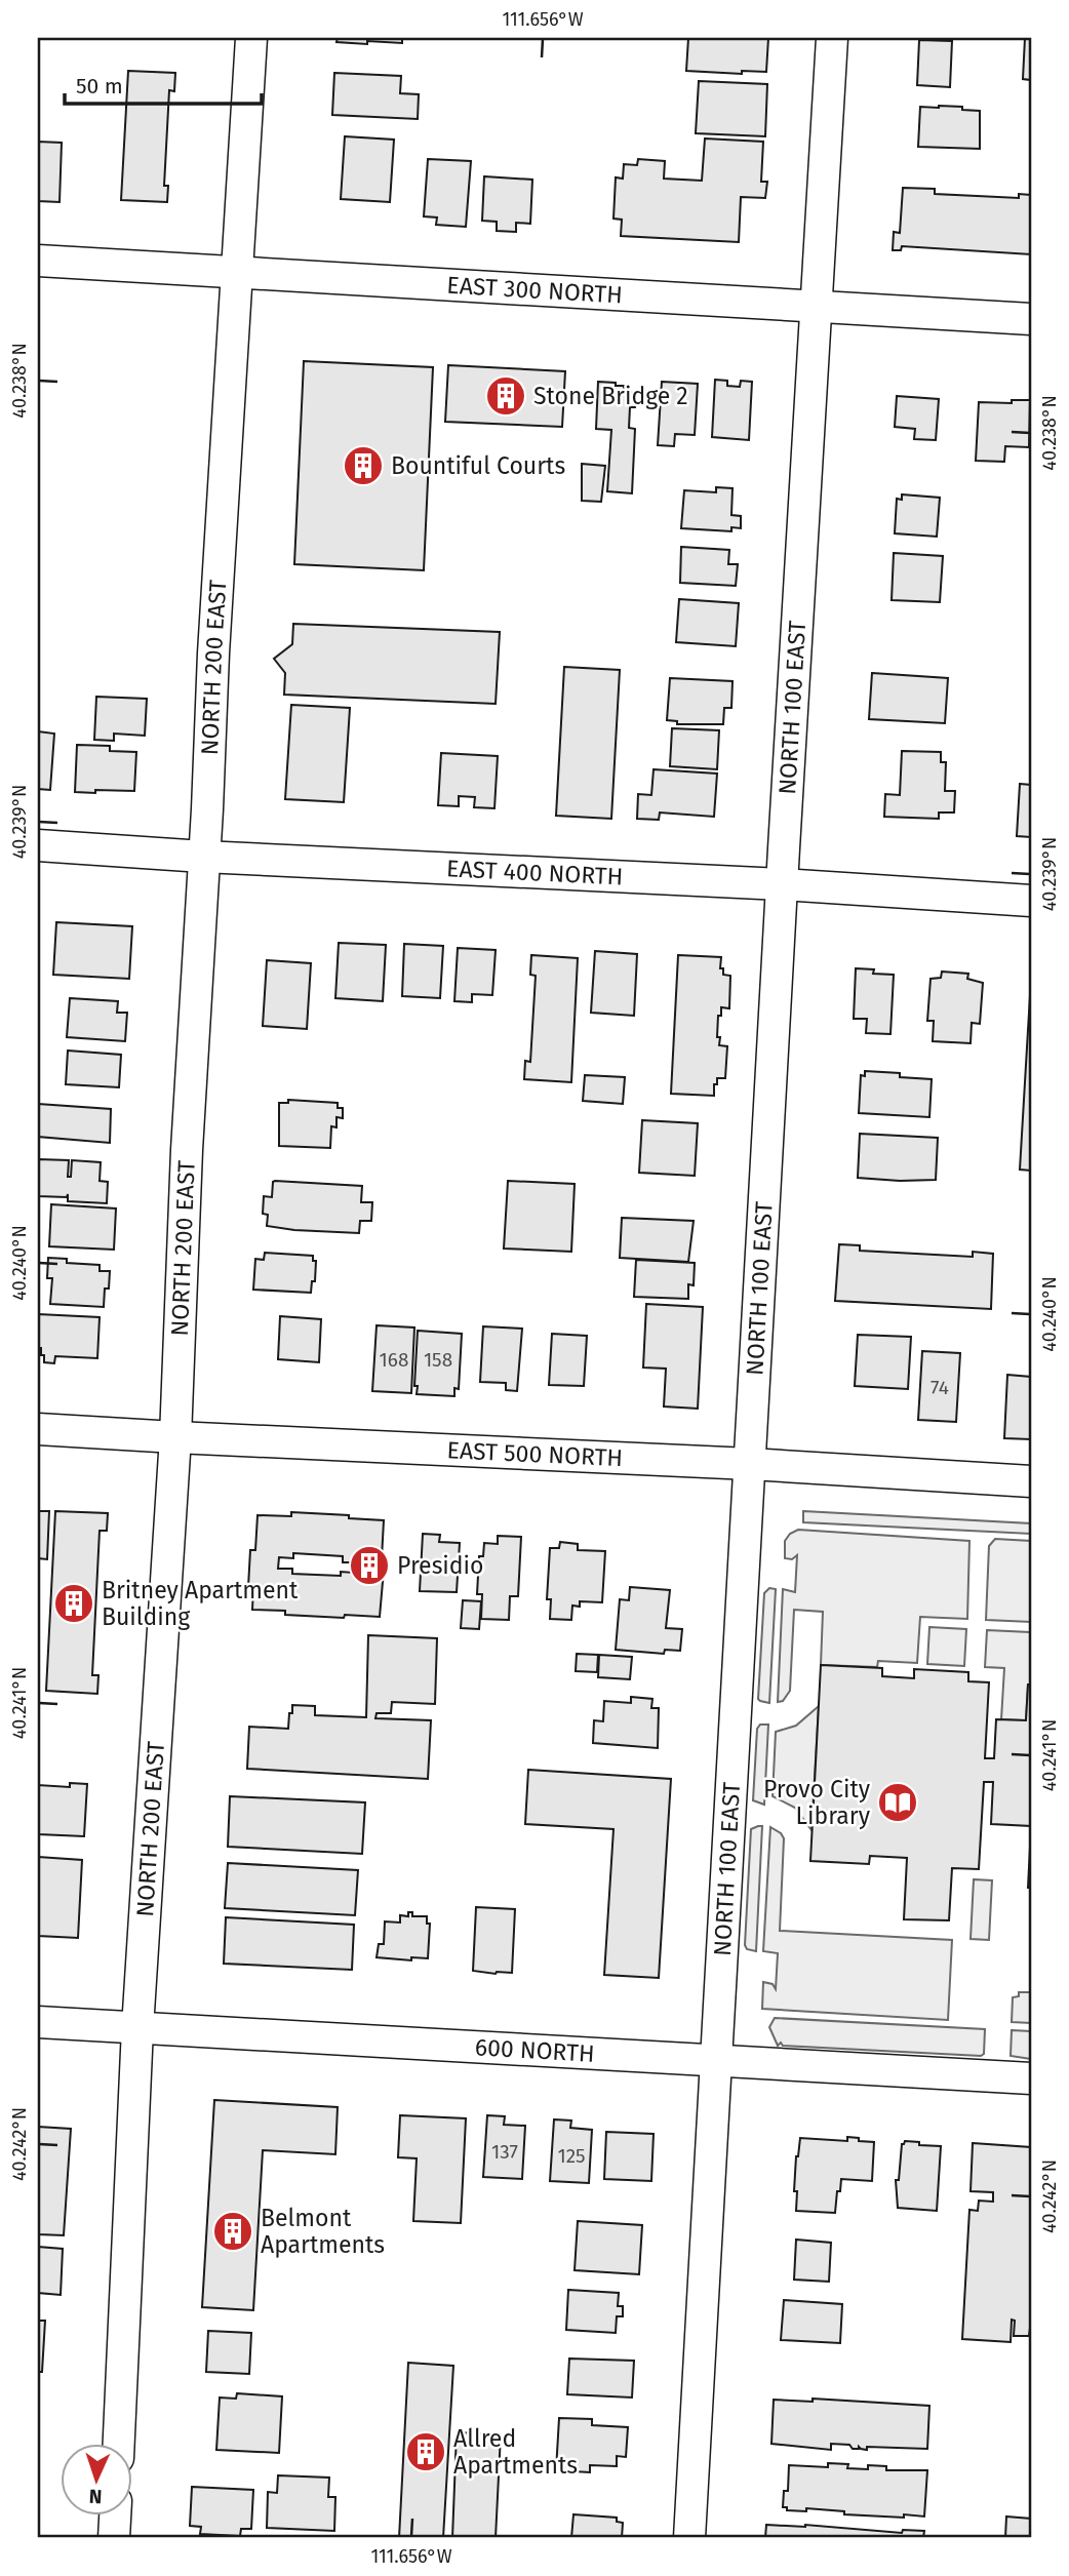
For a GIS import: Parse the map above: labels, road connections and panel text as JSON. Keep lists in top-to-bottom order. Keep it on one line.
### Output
{"streets":{"street":["EAST 300 NORTH","NORTH 200 EAST","NORTH 100 EAST","EAST 400 NORTH","EAST 500 NORTH","600 NORTH"]},"crossings":[["EAST 300 NORTH","NORTH 200 EAST"],["EAST 300 NORTH","NORTH 100 EAST"],["NORTH 200 EAST","EAST 400 NORTH"],["NORTH 200 EAST","EAST 500 NORTH"],["NORTH 200 EAST","600 NORTH"],["NORTH 100 EAST","EAST 400 NORTH"],["NORTH 100 EAST","EAST 500 NORTH"],["NORTH 100 EAST","600 NORTH"]],"places":{"building":["Stone Bridge 2","Bountiful Courts","Presidio","Britney Apartment Building","Belmont Apartments","Allred Apartments"],"library":["Provo City Library"]},"house_numbers":["168","158","74","137","125"],"scale_bar":"50 m","north":"bottom","coordinates":["111.656°W","40.238°N","40.239°N","40.240°N","40.241°N","40.242°N"]}
